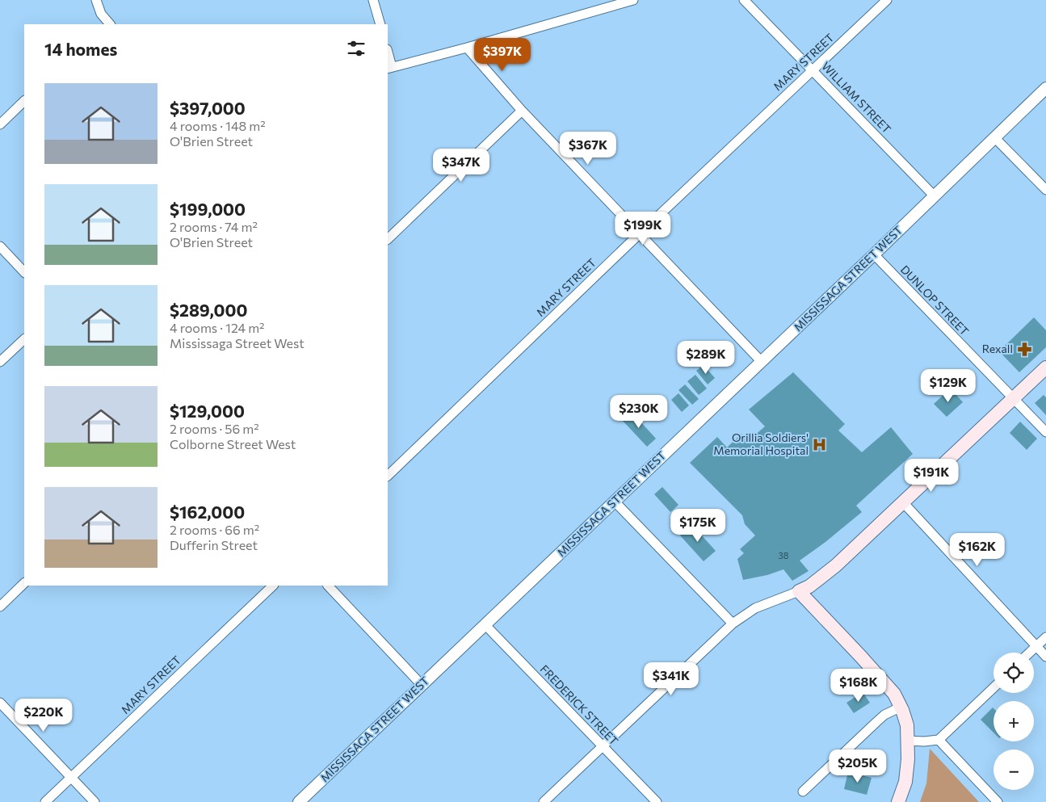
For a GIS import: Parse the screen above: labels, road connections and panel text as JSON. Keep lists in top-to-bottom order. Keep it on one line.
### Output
{"streets":{"street":["MARY STREET","WILLIAM STREET","MISSISSAGA STREET WEST","DUNLOP STREET","FREDERICK STREET"]},"crossings":[["MARY STREET","WILLIAM STREET"],["WILLIAM STREET","MISSISSAGA STREET WEST"],["MISSISSAGA STREET WEST","DUNLOP STREET"],["MISSISSAGA STREET WEST","FREDERICK STREET"]],"places":{"pharmacy":["Rexall"],"hospital":["Orillia Soldiers' Memorial Hospital"]},"house_numbers":["38"],"page":{"heading":"14 homes","price":["$397K","$367K","$347K","$199K","$289K","$129K","$230K","$191K","$175K","$162K","$341K","$168K","$220K","$205K"],"list":[{"name":"$397,000","note":"4 rooms · 148 m² · O'Brien Street"},{"name":"$199,000","note":"2 rooms · 74 m² · O'Brien Street"},{"name":"$289,000","note":"4 rooms · 124 m² · Mississaga Street West"},{"name":"$129,000","note":"2 rooms · 56 m² · Colborne Street West"},{"name":"$162,000","note":"2 rooms · 66 m² · Dufferin Street"}],"map_buttons":["+","−"]}}
